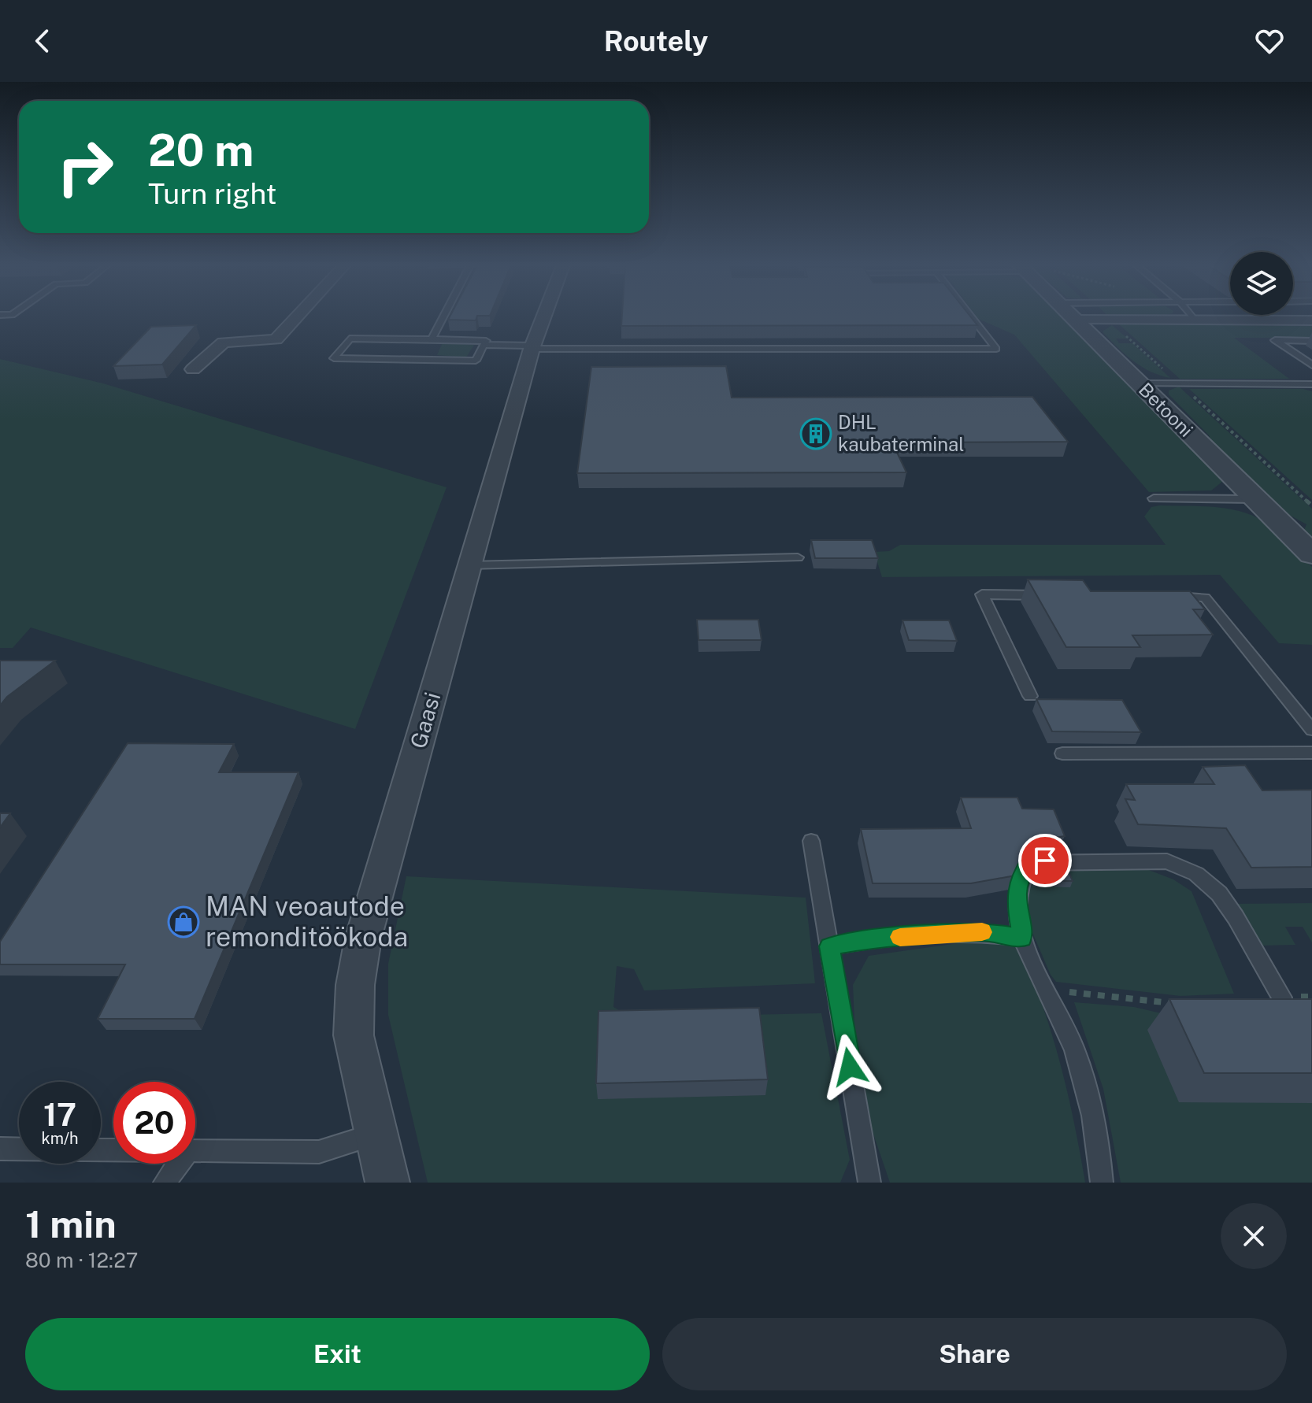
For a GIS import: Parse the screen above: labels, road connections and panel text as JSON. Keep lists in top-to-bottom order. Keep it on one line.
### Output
{"streets":{"street":["Betooni","Gaasi"]},"places":{"building":["DHL kaubaterminal"],"shop":["MAN veoautode remonditöökoda"]},"page":{"header":"Routely","turn":["20 m","Turn right"],"speed":"17 km/h","limit":"20","heading":["1 min","80 m · 12:27"],"buttons":["Exit","Share"]}}
